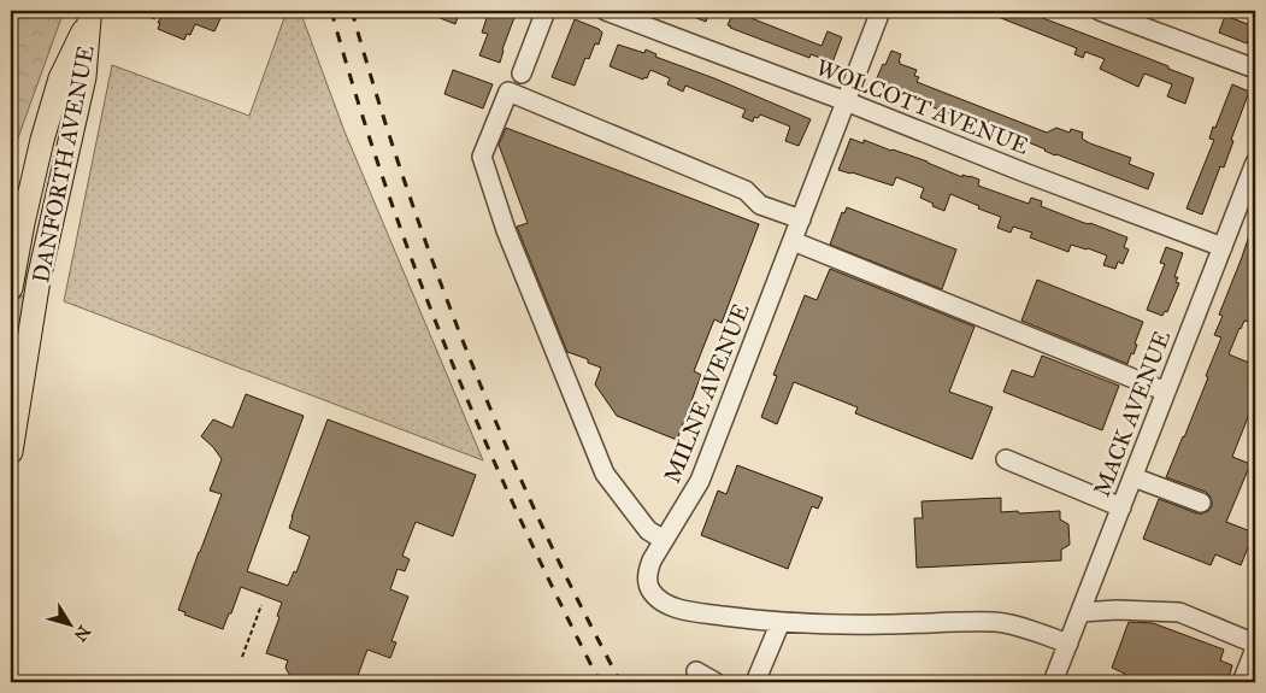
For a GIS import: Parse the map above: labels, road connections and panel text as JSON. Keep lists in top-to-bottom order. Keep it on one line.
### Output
{"streets":{"main road":["DANFORTH AVENUE"],"street":["WOLCOTT AVENUE","MILNE AVENUE","MACK AVENUE"]},"crossings":[["WOLCOTT AVENUE","MILNE AVENUE"],["WOLCOTT AVENUE","MACK AVENUE"],["MILNE AVENUE","MACK AVENUE"]],"north":"bottom right"}
